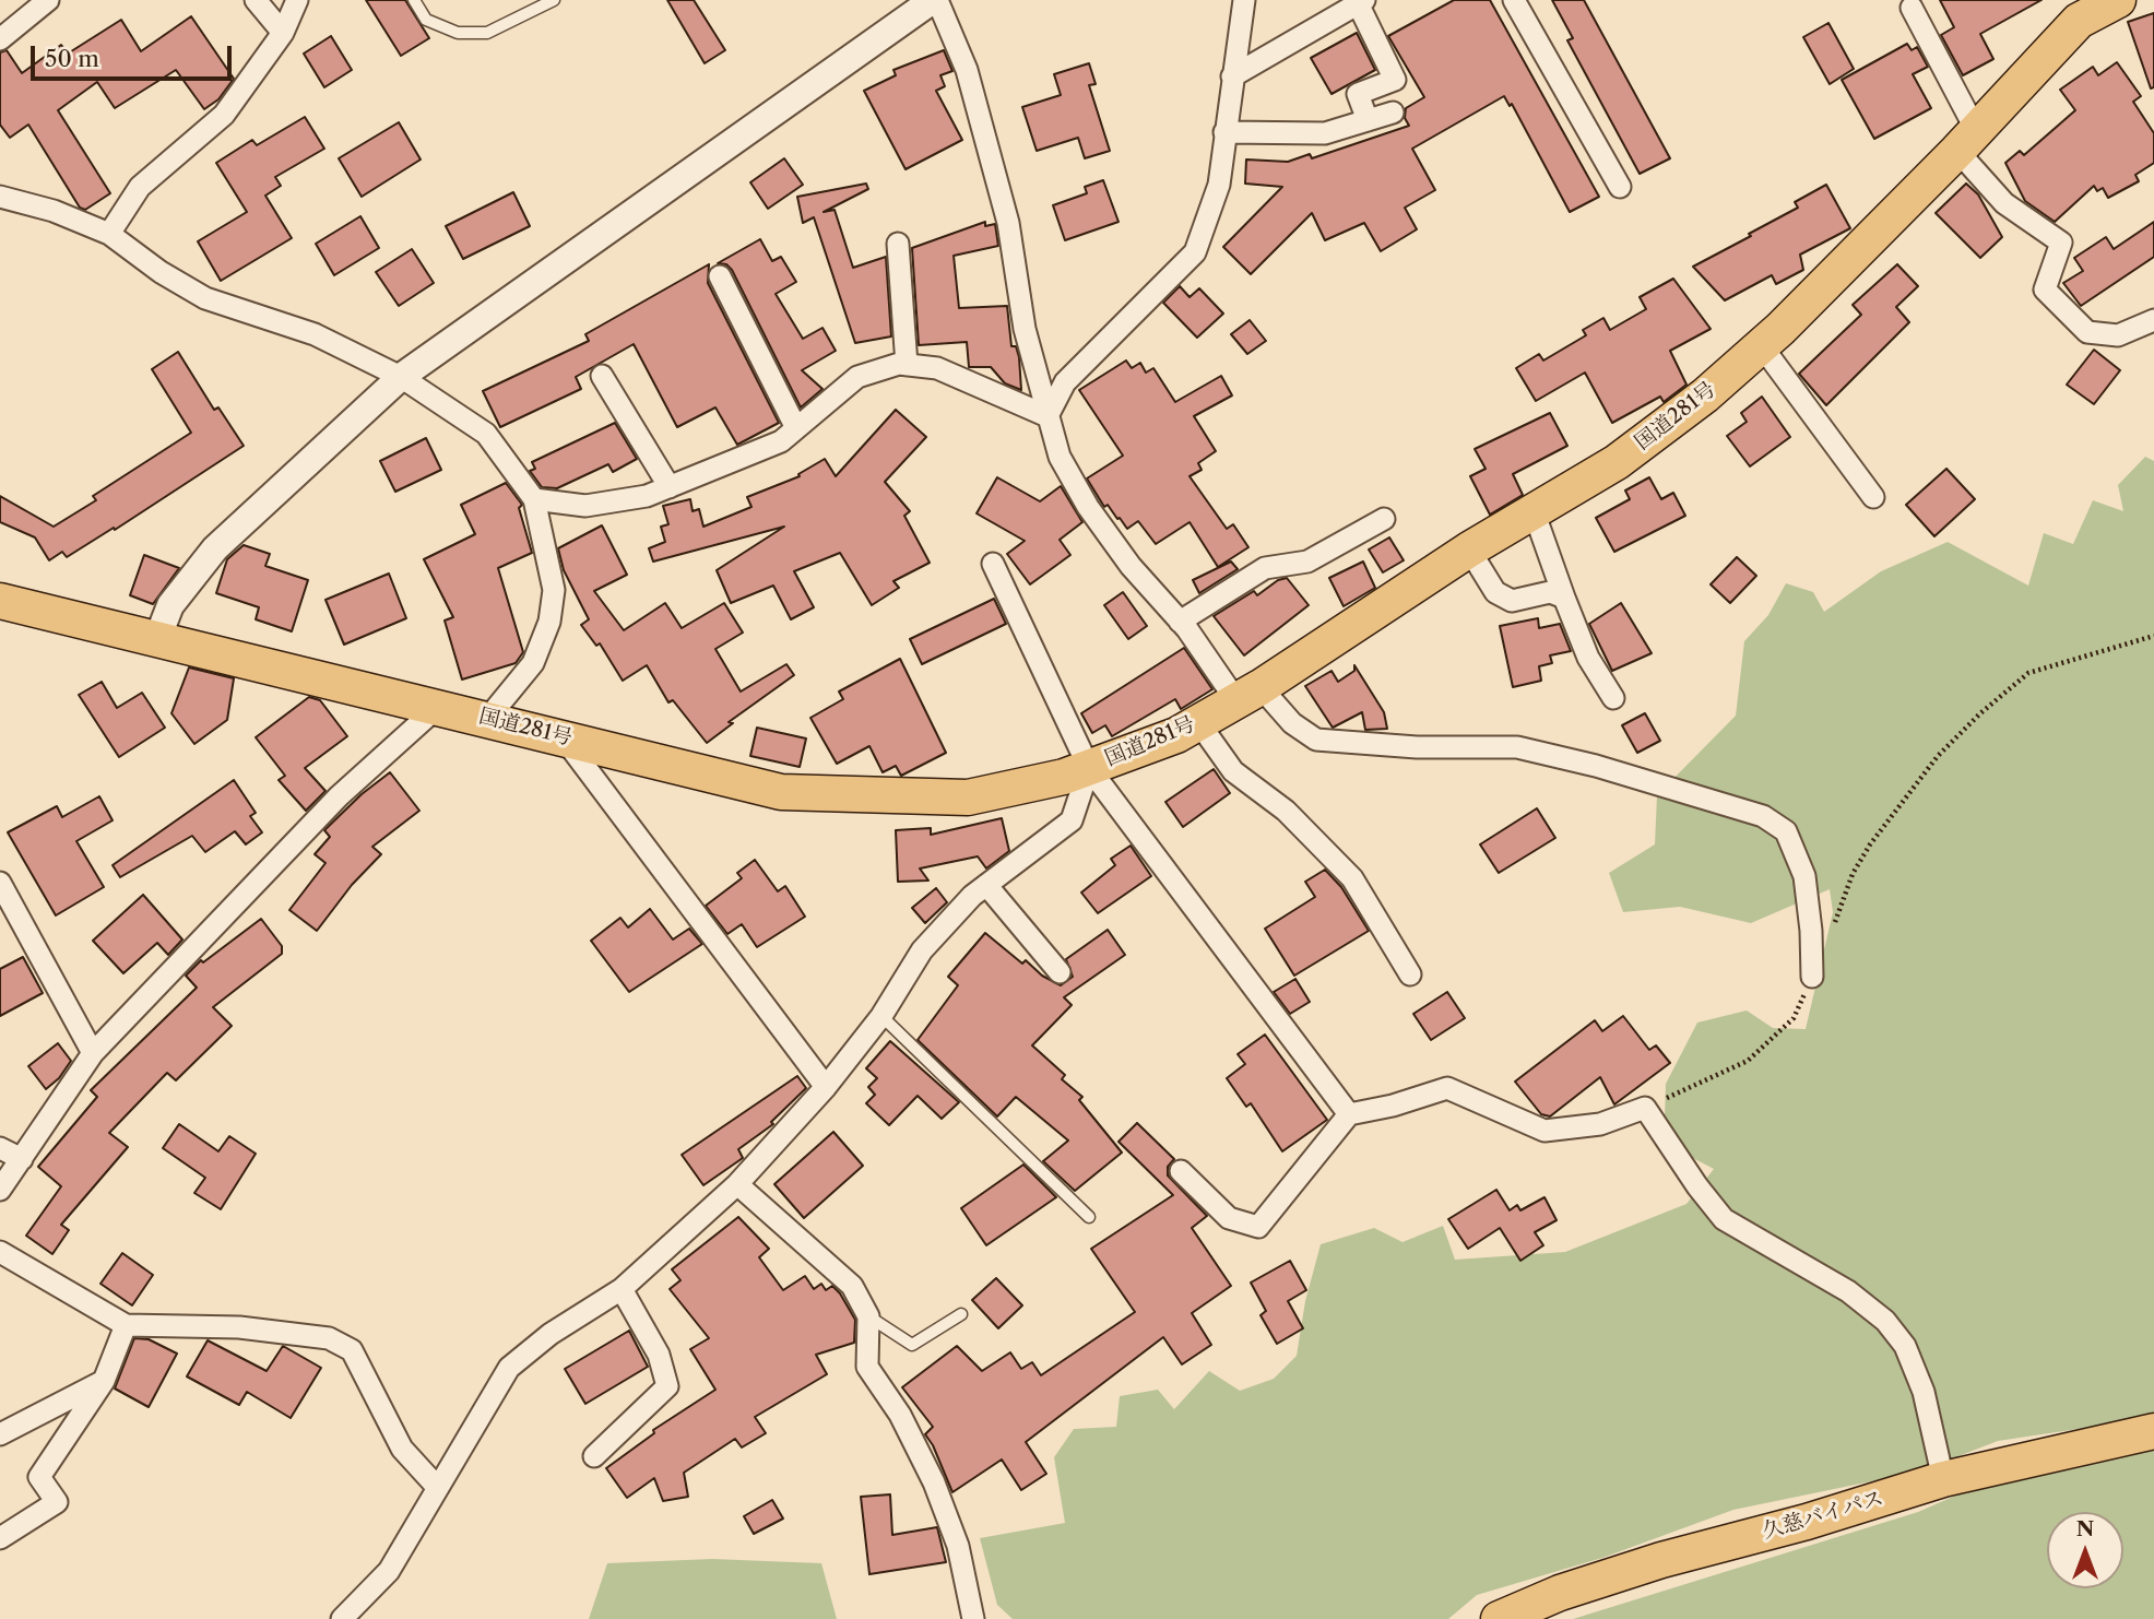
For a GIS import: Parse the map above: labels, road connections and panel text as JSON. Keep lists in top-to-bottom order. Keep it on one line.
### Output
{"streets":{"highway":["国道281号","久慈バイパス"]},"scale_bar":"50 m","north":"top"}
